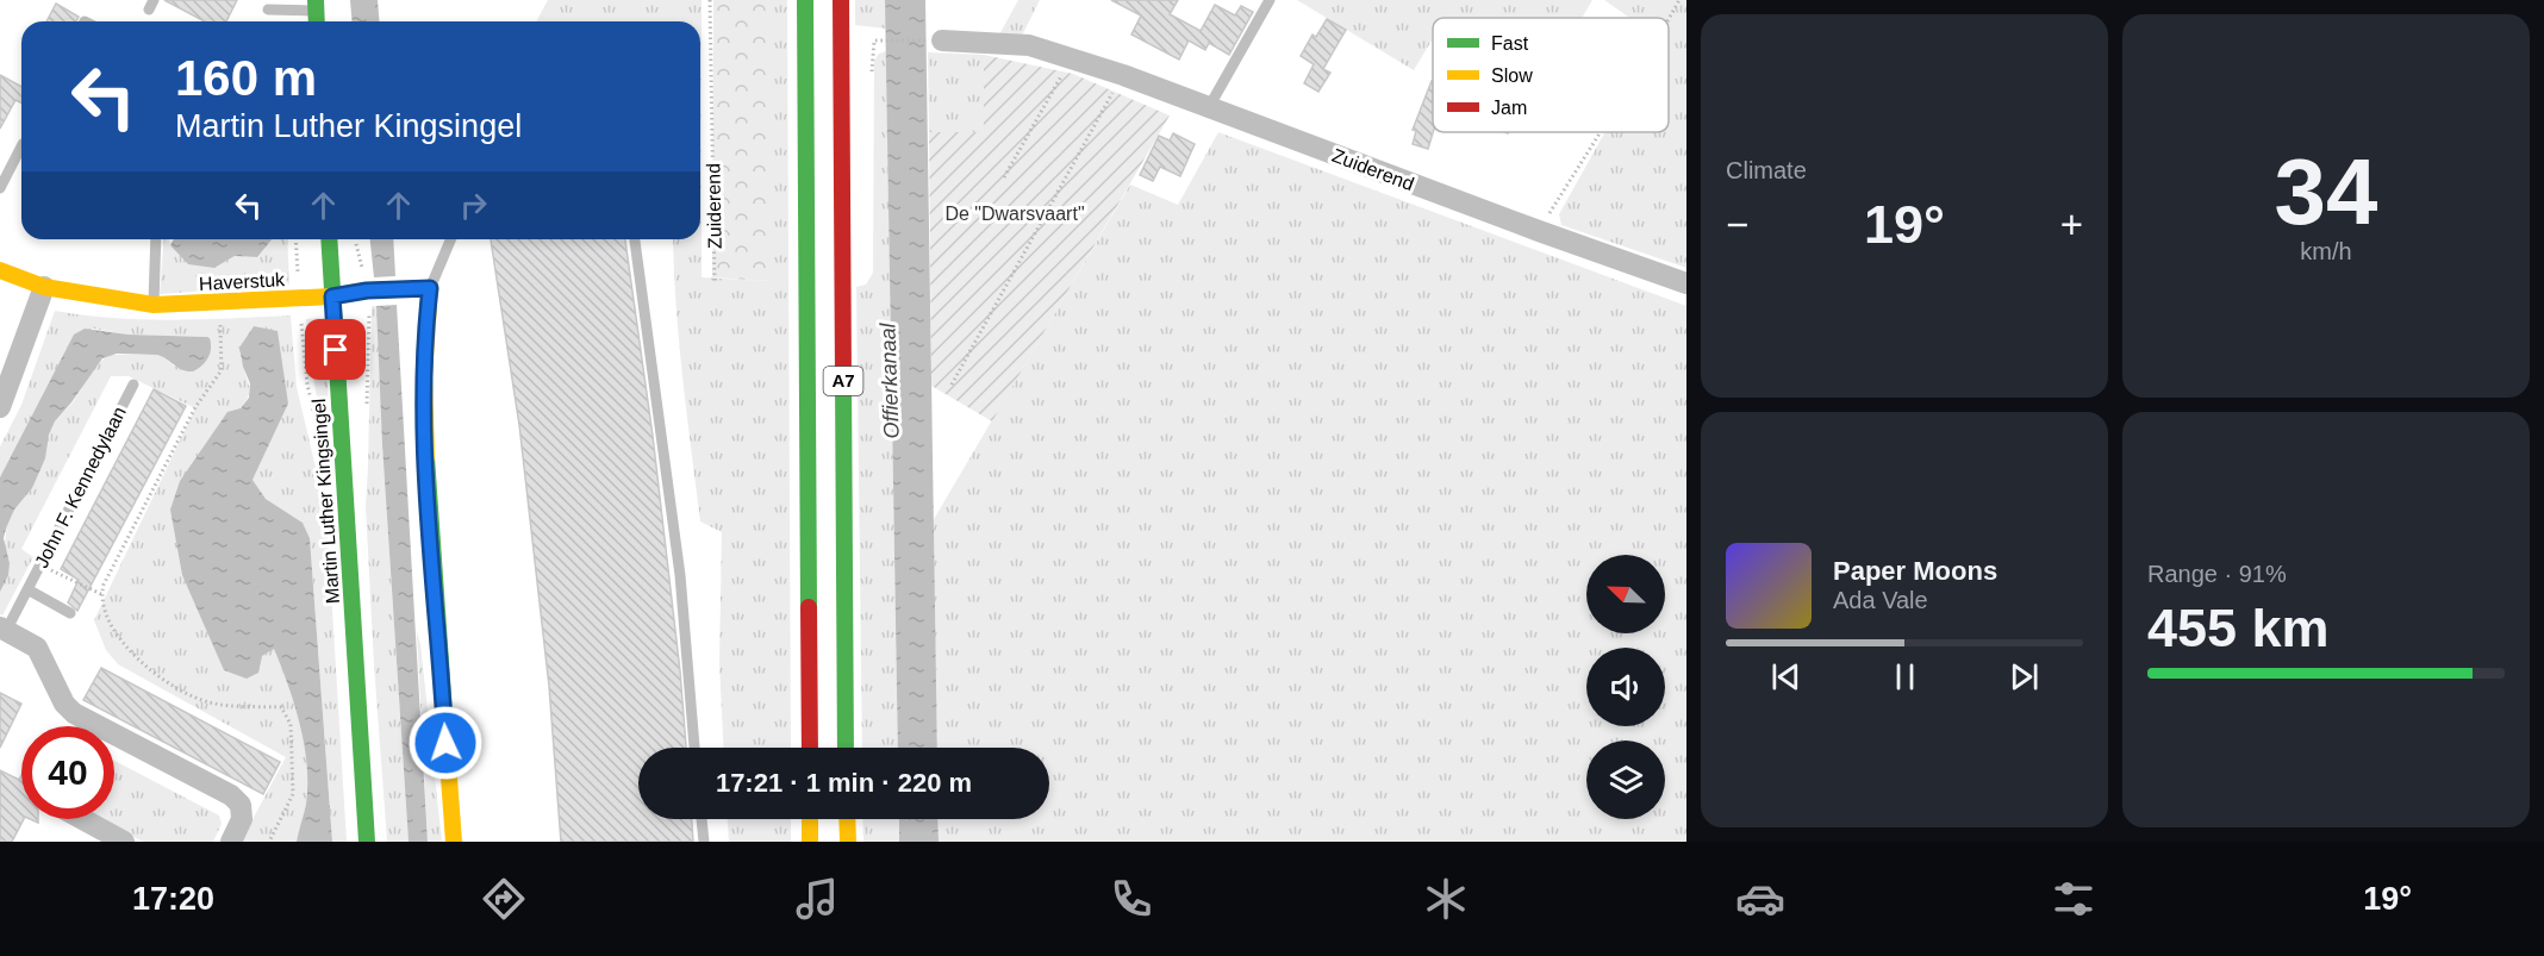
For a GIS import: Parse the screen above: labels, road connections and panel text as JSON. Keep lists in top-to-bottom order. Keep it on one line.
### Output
{"streets":{"main road":["Haverstuk","A7","Martin Luther Kingsingel"],"street":["Zuiderend","John F. Kennedylaan"]},"crossings":[["Haverstuk","Martin Luther Kingsingel"]],"water":["Offierkanaal"],"parks":["De \"Dwarsvaart\""],"legend":["Fast","Slow","Jam"],"north":"top left","page":{"tile":["Climate",["34","km/h"],["Range · 91%","455 km"]],"turn":["160 m","Martin Luther Kingsingel"],"heat":["−","19°","+"],"song":["Paper Moons","Ada Vale"],"limit":"40","trip":"17:21 · 1 min · 220 m","tabs":["17:20","19°"]}}
